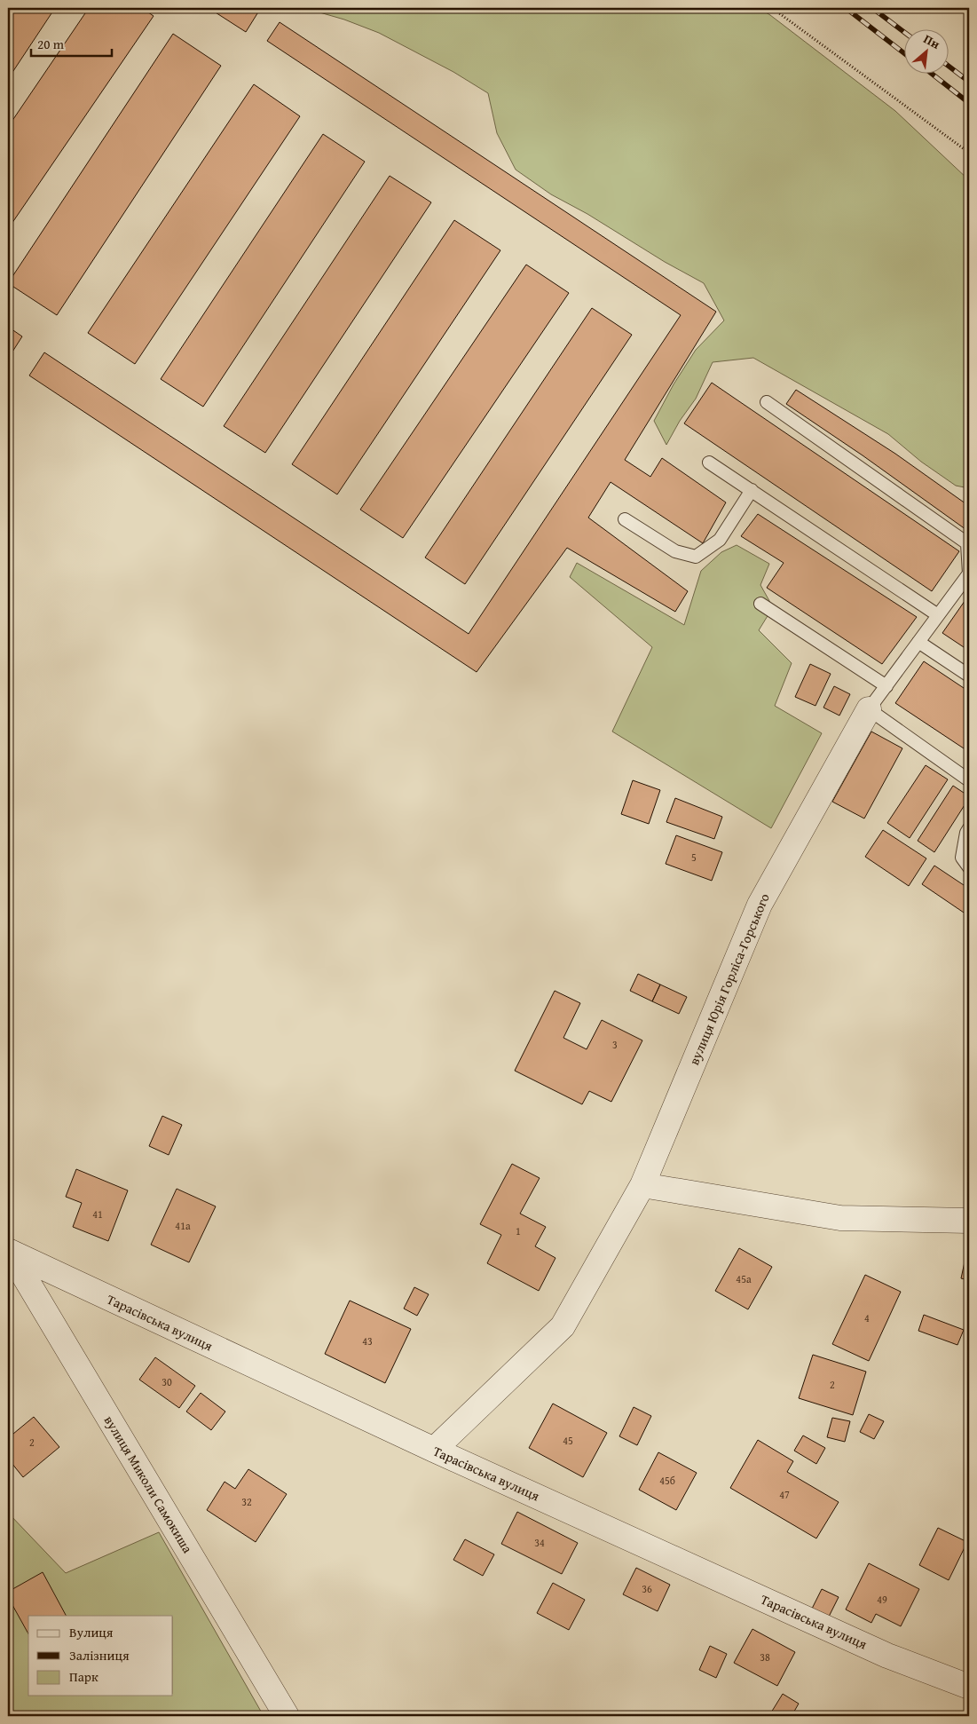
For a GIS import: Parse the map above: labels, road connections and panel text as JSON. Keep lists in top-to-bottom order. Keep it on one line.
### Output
{"streets":{"street":["вулиця Юрія Горліса-Горського","Тарасівська вулиця","вулиця Миколи Самокиша"]},"crossings":[["вулиця Юрія Горліса-Горського","Тарасівська вулиця"],["Тарасівська вулиця","вулиця Миколи Самокиша"]],"house_numbers":["5","3","41","41а","1","45а","4","43","30","2","45","2","45б","47","32","34","36","49","38"],"legend":["Вулиця","Залізниця","Парк"],"scale_bar":"20 m","north":"top right"}
